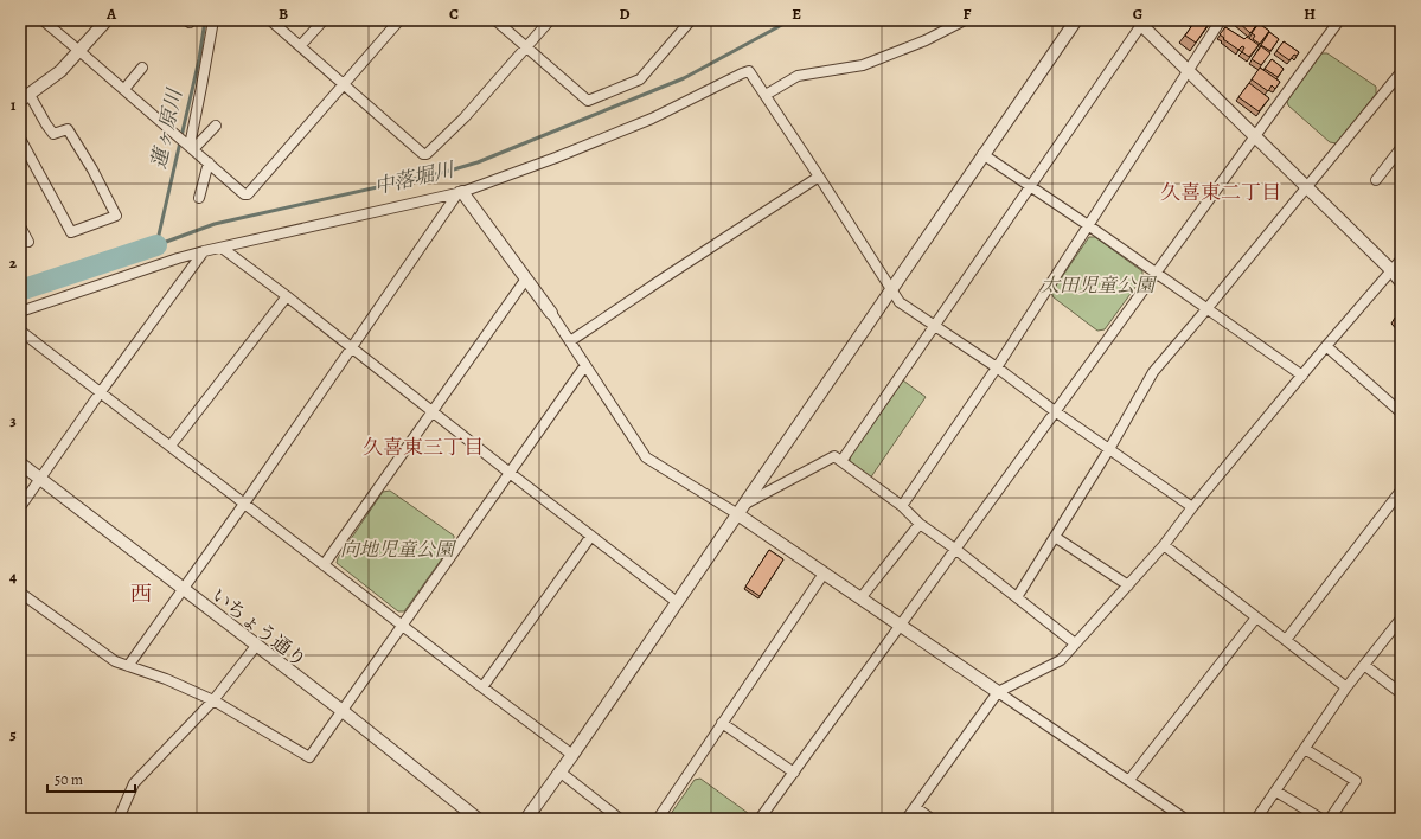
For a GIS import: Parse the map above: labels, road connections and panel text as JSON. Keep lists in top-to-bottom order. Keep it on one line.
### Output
{"streets":{"street":["いちょう通り"]},"districts":["久喜東二丁目","久喜東三丁目","西"],"water":["蓮ヶ原川","中落堀川"],"parks":["太田児童公園","向地児童公園"],"scale_bar":"50 m","grid":{"columns":["A","B","C","D","E","F","G","H"],"rows":["1","2","3","4","5"]}}
